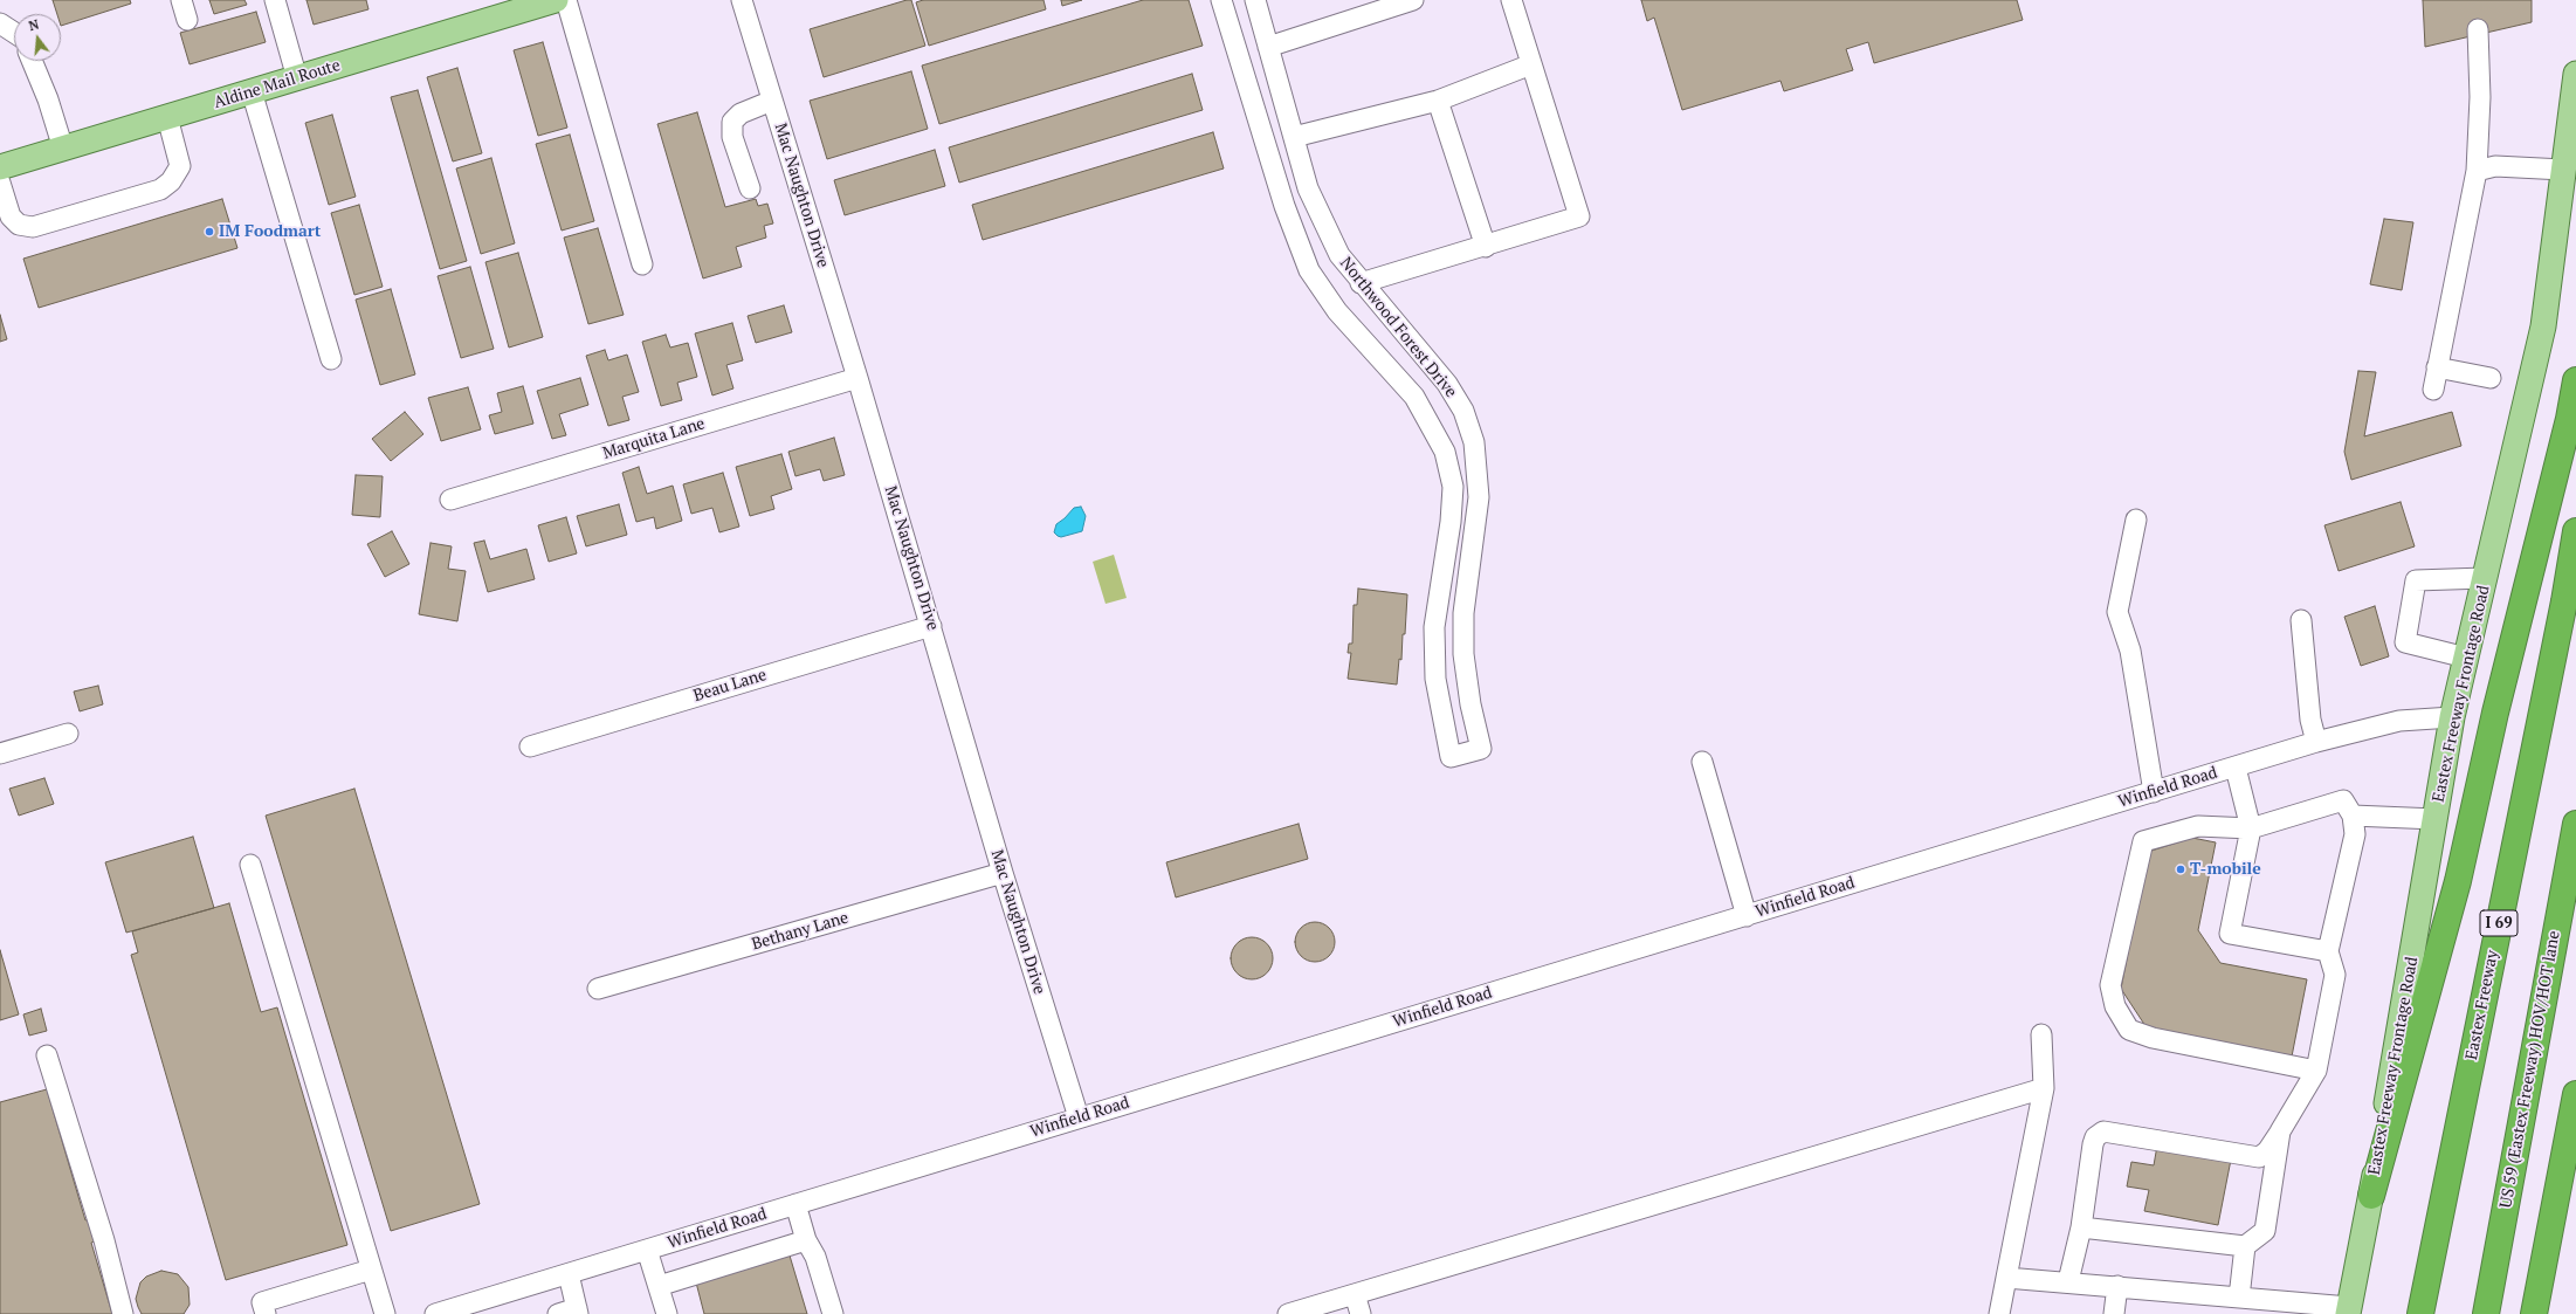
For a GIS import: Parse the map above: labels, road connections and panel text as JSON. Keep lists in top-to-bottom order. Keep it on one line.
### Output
{"streets":{"highway":["I 69","Eastex Freeway","US 59 (Eastex Freeway) HOV/HOT lane"],"main road":["Aldine Mail Route","Eastex Freeway Frontage Road"],"street":["Mac Naughton Drive","Northwood Forest Drive","Marquita Lane","Beau Lane","Winfield Road","Bethany Lane"]},"crossings":[["Mac Naughton Drive","Marquita Lane"],["Mac Naughton Drive","Beau Lane"],["Mac Naughton Drive","Winfield Road"],["Mac Naughton Drive","Bethany Lane"],["Eastex Freeway Frontage Road","Winfield Road"]],"places":["IM Foodmart","T-mobile"],"north":"top"}
